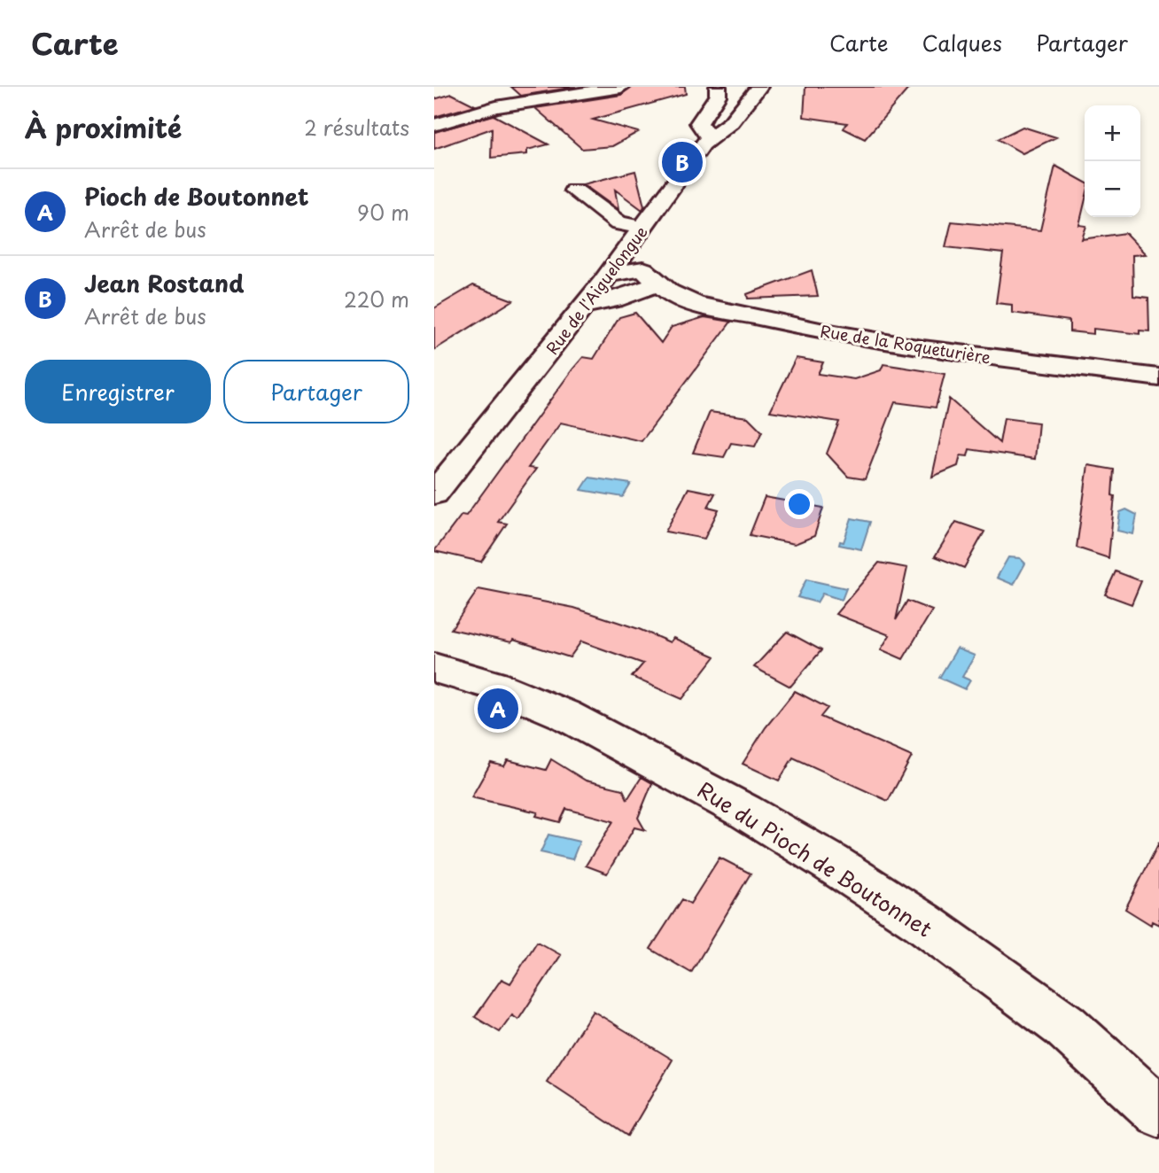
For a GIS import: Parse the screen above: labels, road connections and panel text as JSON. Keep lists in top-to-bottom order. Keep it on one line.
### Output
{"streets":{"street":["Rue de l'Aiguelongue","Rue de la Roqueturière","Rue du Pioch de Boutonnet"]},"crossings":[["Rue de l'Aiguelongue","Rue de la Roqueturière"]],"page":{"header":"Carte","nav":["Carte","Calques","Partager"],"heading":["À proximité","2 résultats"],"map_buttons":["+","−"],"pins":["B","A"],"list":[{"mark":"A","name":"Pioch de Boutonnet","note":"Arrêt de bus","value":"90 m"},{"mark":"B","name":"Jean Rostand","note":"Arrêt de bus","value":"220 m"}],"buttons":["Enregistrer","Partager"]}}
